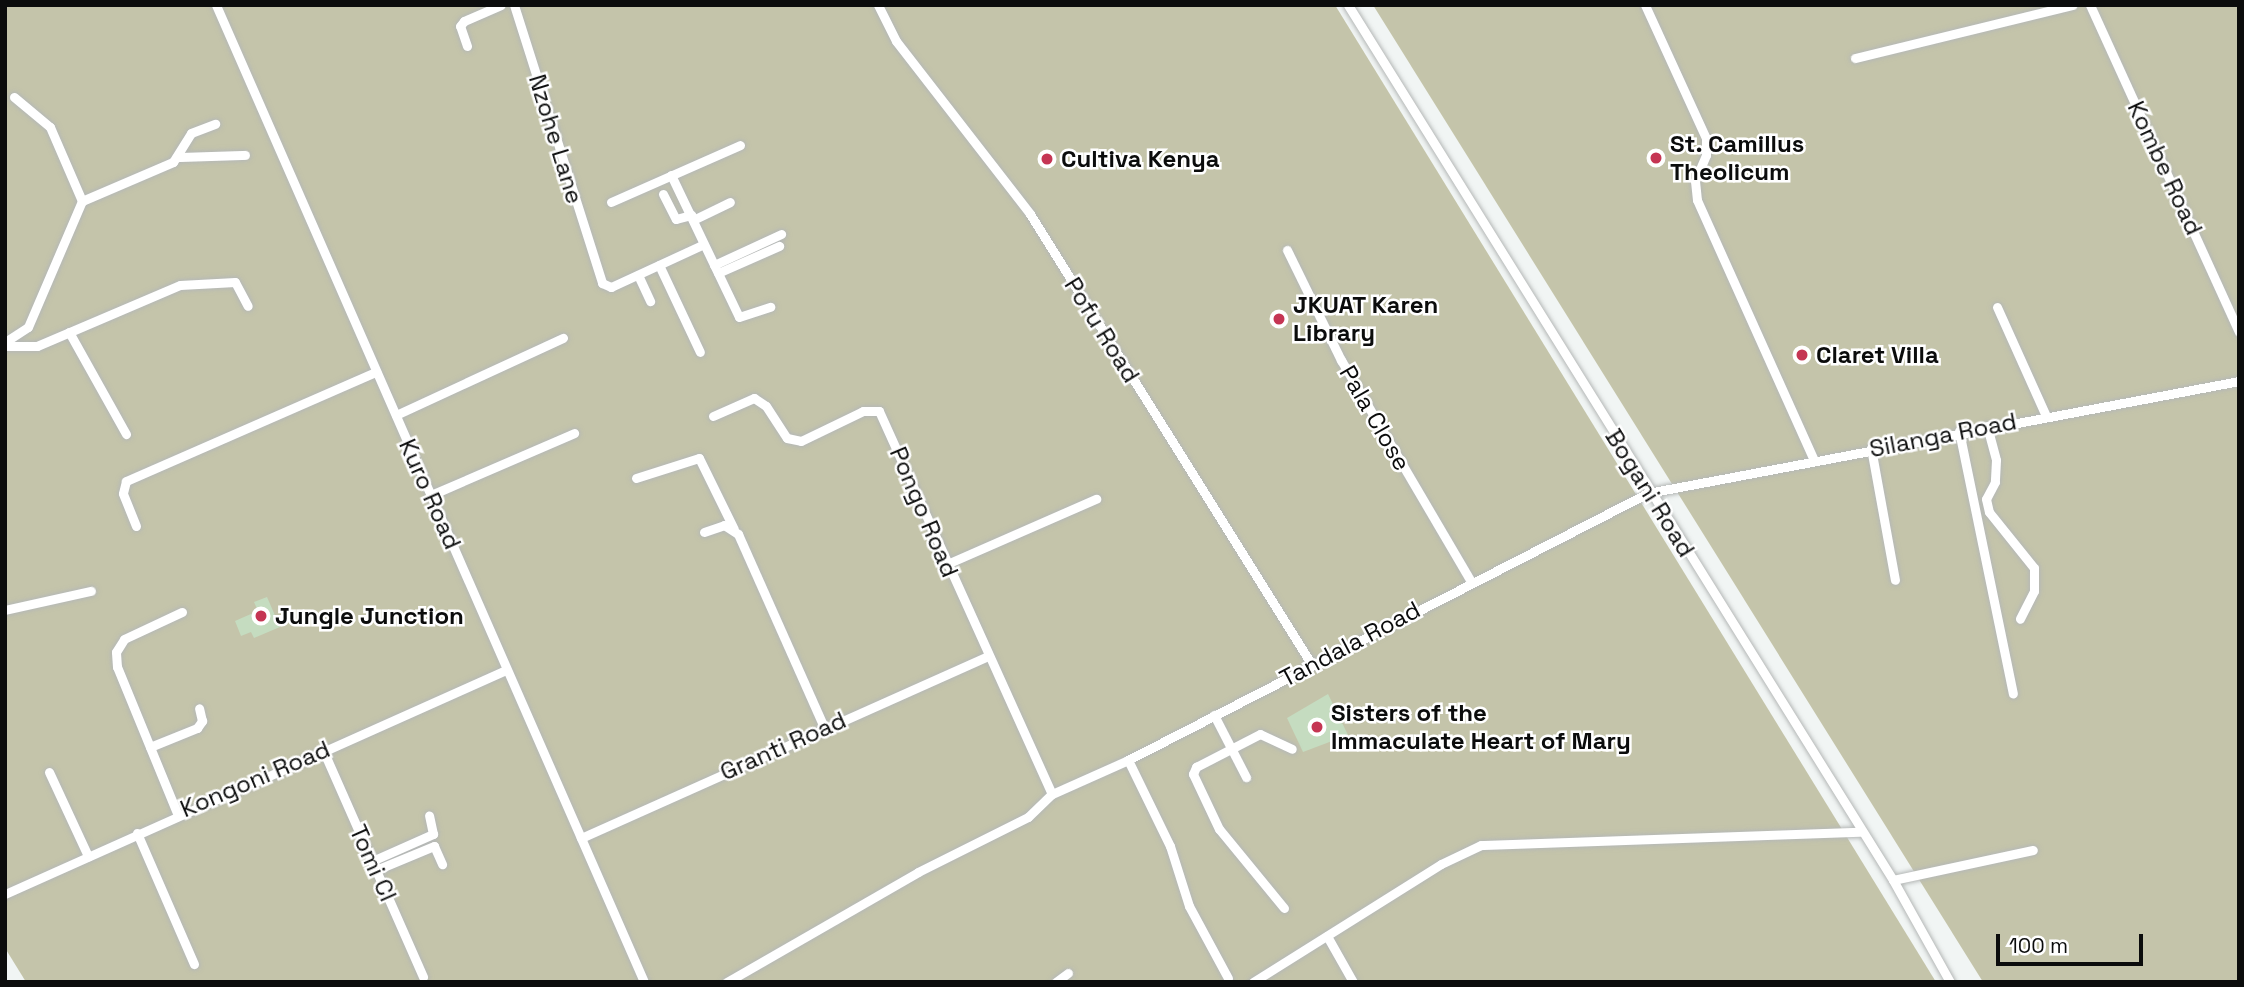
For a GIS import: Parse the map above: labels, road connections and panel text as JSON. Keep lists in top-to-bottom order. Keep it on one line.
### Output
{"streets":{"street":["Nzohe Lane","Kombe Road","Pofu Road","Pala Close","Silanga Road","Bogani Road","Kuro Road","Pongo Road","Tandala Road","Granti Road","Kongoni Road","Tomi Cl"]},"crossings":[["Pofu Road","Tandala Road"],["Pala Close","Tandala Road"],["Silanga Road","Bogani Road"],["Silanga Road","Tandala Road"],["Bogani Road","Tandala Road"],["Kuro Road","Granti Road"],["Kuro Road","Kongoni Road"],["Pongo Road","Tandala Road"],["Pongo Road","Granti Road"],["Kongoni Road","Tomi Cl"]],"places":["St. Camillus Theolicum","Cultiva Kenya","JKUAT Karen Library","Claret Villa","Jungle Junction","Sisters of the Immaculate Heart of Mary"],"scale_bar":"100 m"}
